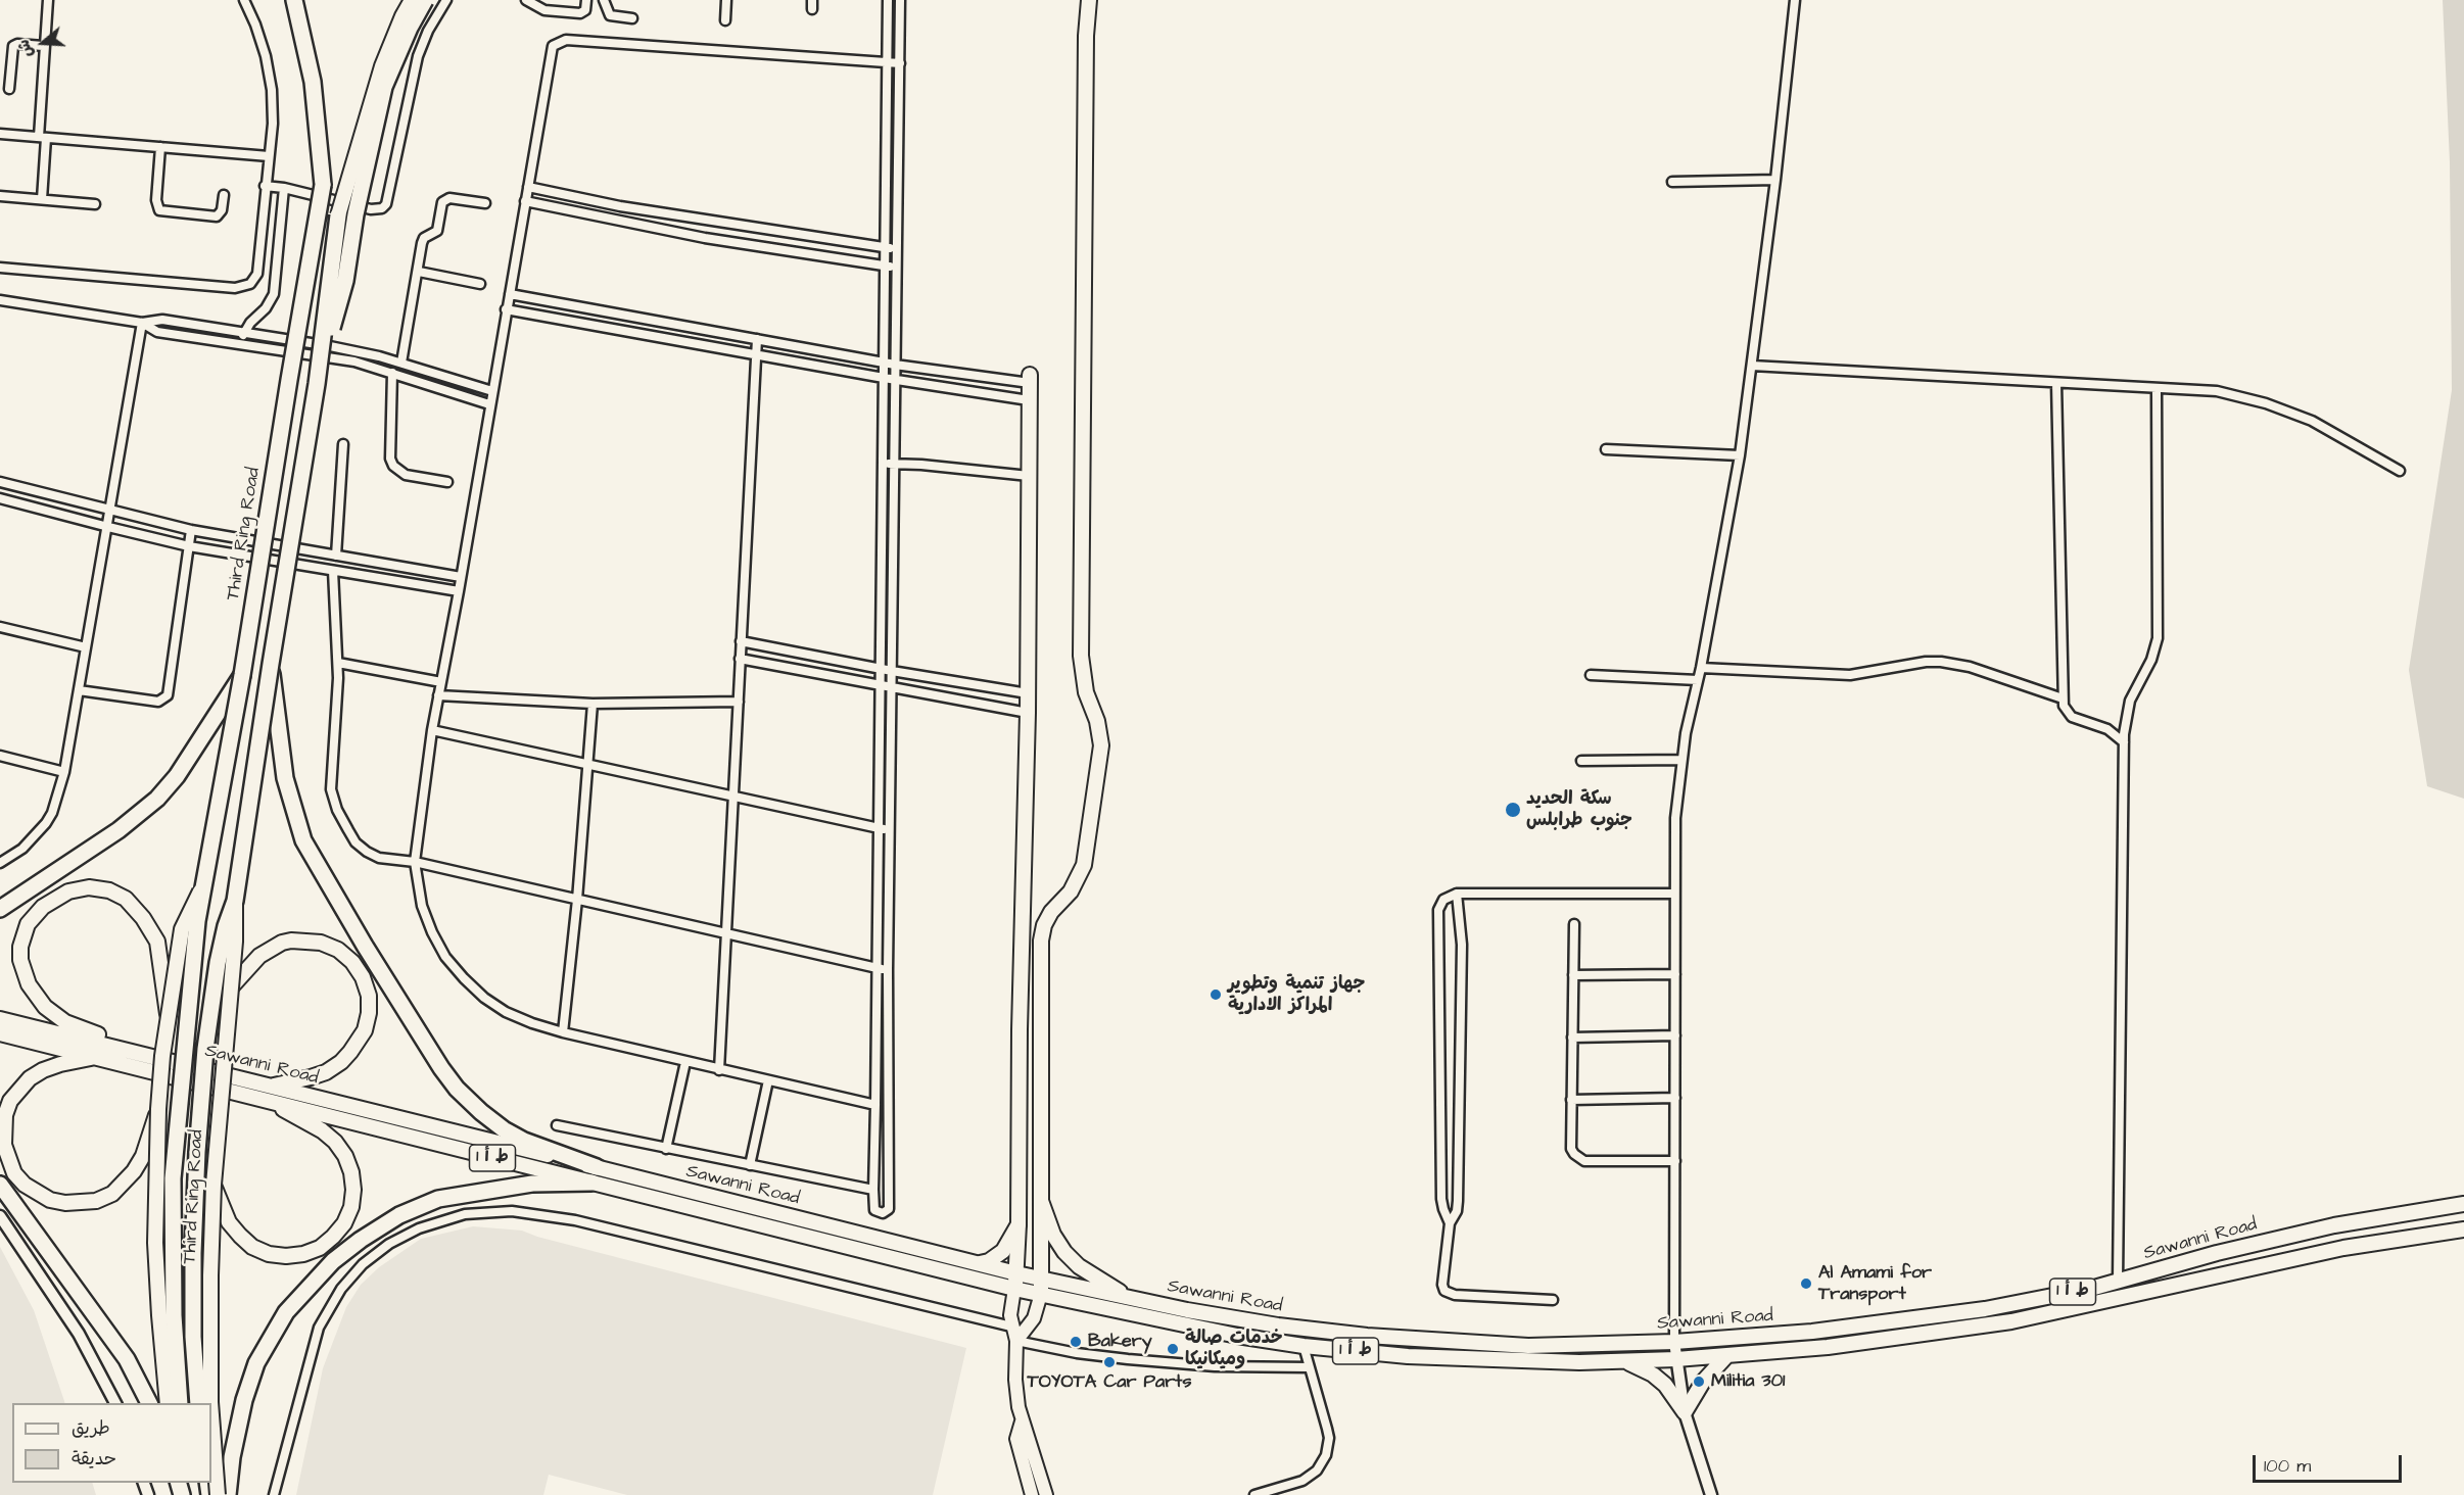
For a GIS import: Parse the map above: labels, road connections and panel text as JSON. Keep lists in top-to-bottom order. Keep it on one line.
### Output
{"streets":{"highway":["Third Ring Road"],"main road":["Sawanni Road","ط أ 1"]},"places":["سكة الحديد جنوب طرابلس","جهاز تنمية وتطوير المراكز الادارية","Al Amami for Transport","Bakery","خدمات صالة وميكانيكا","TOYOTA Car Parts","Militia 301"],"legend":["طريق","حديقة"],"scale_bar":"100 m","north":"left"}
